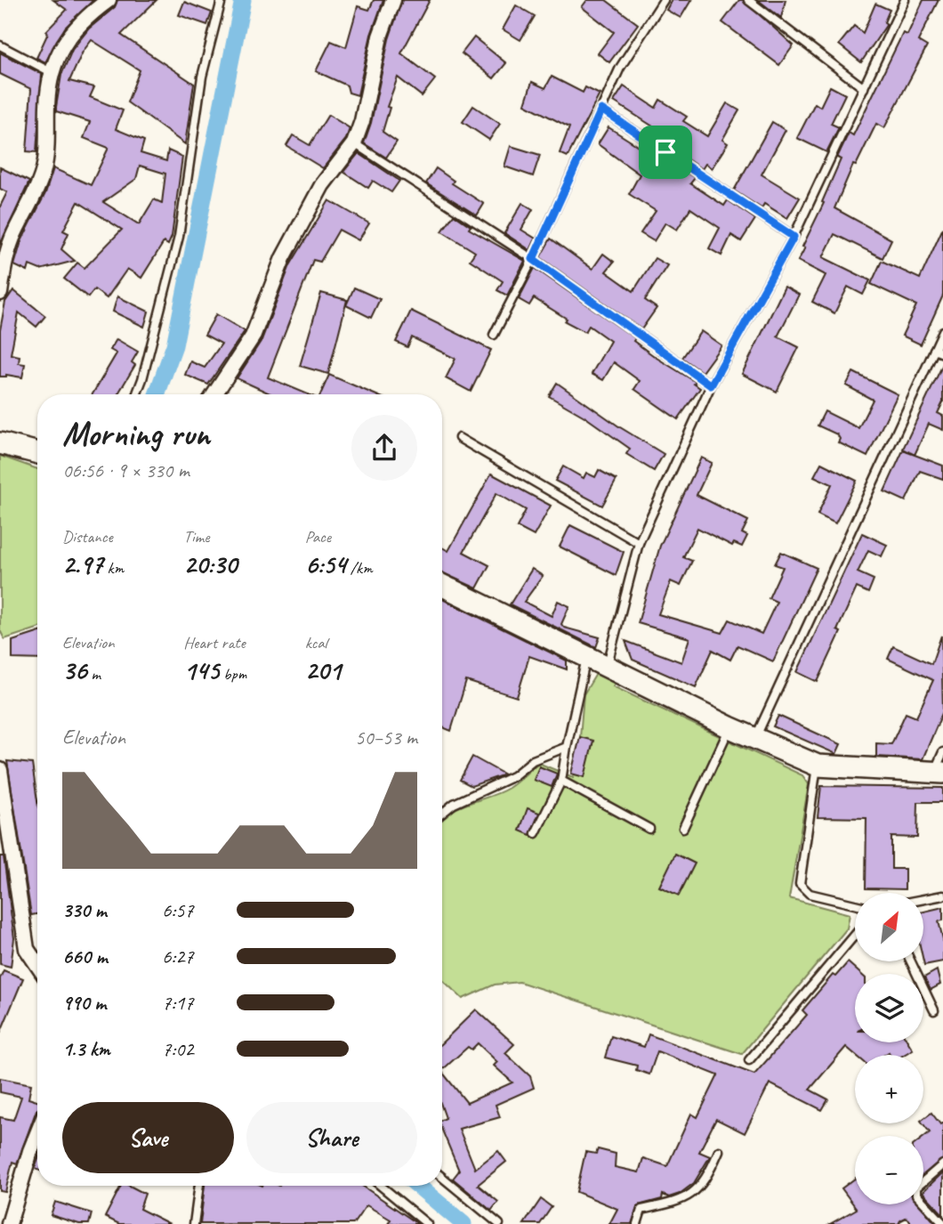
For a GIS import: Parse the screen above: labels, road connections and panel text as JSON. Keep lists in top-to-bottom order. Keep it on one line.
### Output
{"north":"top right","page":{"heading":["Morning run","06:56 · 9 × 330 m"],"stats":[["Distance","2.97 km"],["Time","20:30"],["Pace","6:54 /km"],["Elevation","36 m"],["Heart rate","145 bpm"],["kcal","201"]],"chart":["Elevation","50–53 m"],"list":[{"name":"330 m","note":"6:57"},{"name":"660 m","note":"6:27"},{"name":"990 m","note":"7:17"},{"name":"1.3 km","note":"7:02"}],"map_buttons":["+","−"],"buttons":["Save","Share"]}}
